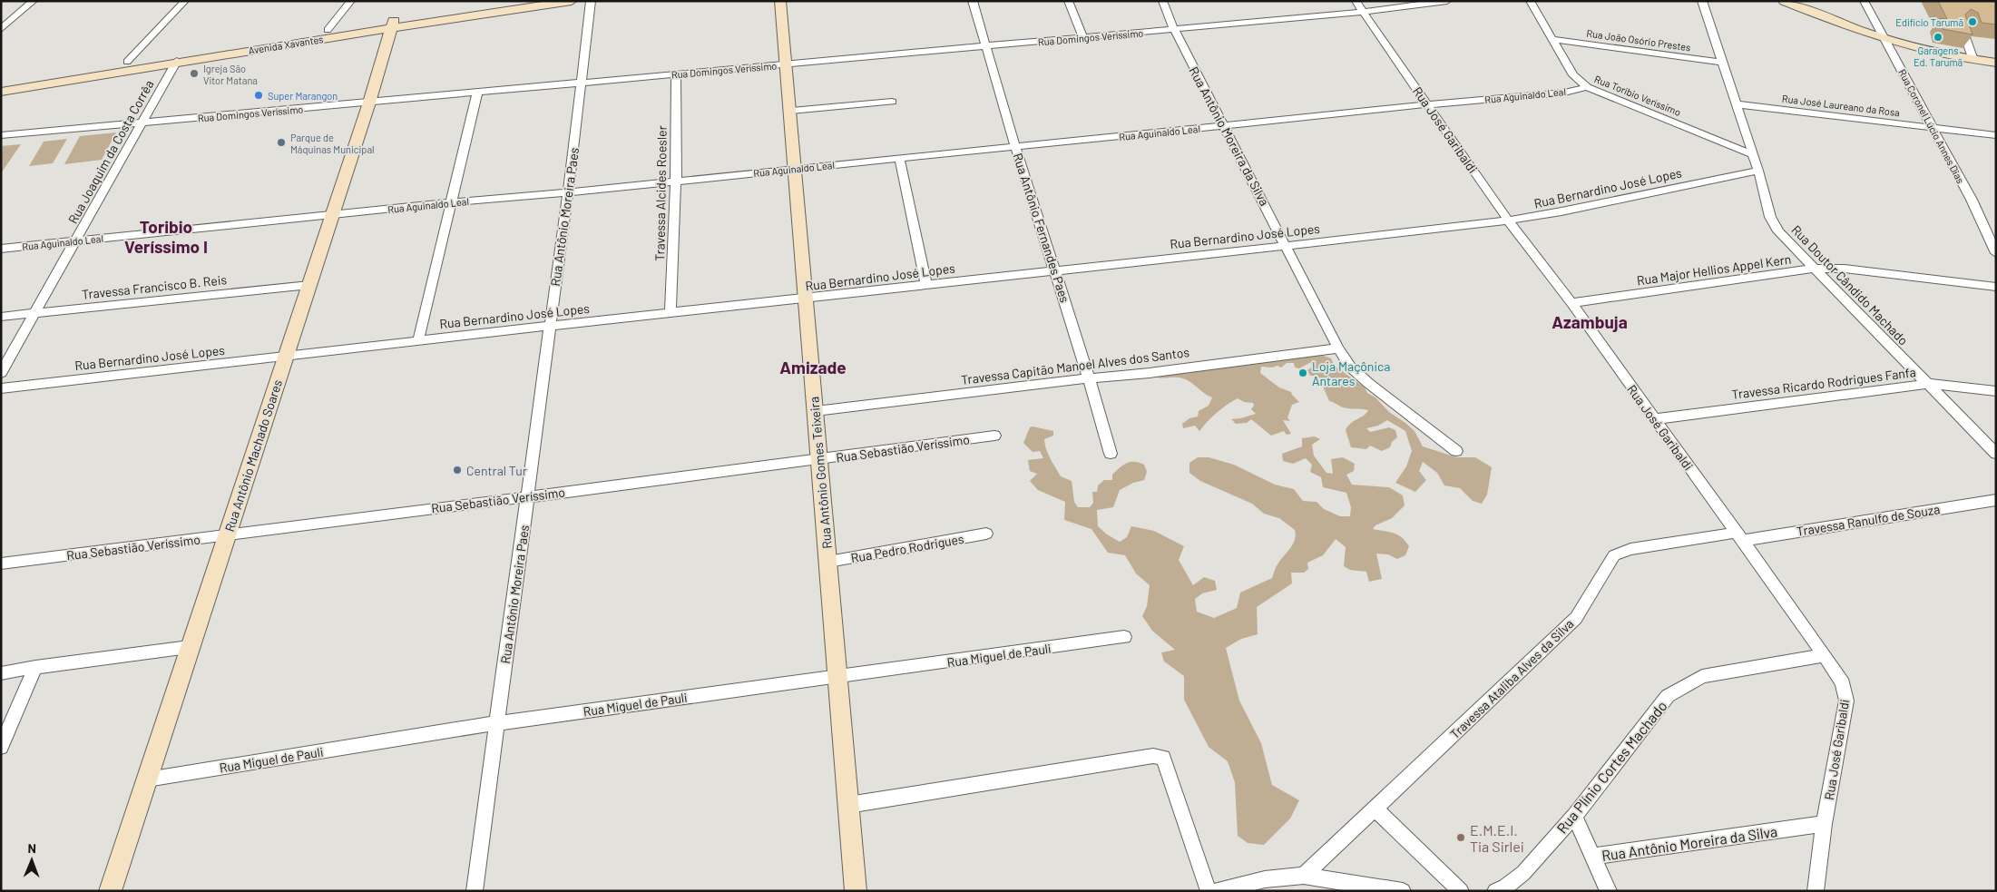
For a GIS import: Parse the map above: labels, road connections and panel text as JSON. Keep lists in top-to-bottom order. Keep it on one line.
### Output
{"streets":{"street":["Rua Domingos Veríssimo","Rua João Osório Prestes","Avenida Xavantes","Rua Aguinaldo Leal","Rua Toríbio Veríssimo","Rua José Laureano da Rosa","Rua Coronel Lúcio Annes Dias","Rua José Garibaldi","Rua Antônio Moreira da Silva","Rua Joaquim da Costa Corrêa","Rua Bernardino José Lopes","Travessa Alcides Roesler","Rua Antônio Moreira Paes","Rua Antônio Fernandes Paes","Rua Major Hellios Appel Kern","Rua Doutor Cândido Machado","Travessa Francisco B. Reis","Travessa Capitão Manoel Alves dos Santos","Travessa Ricardo Rodrigues Fanfa","Rua Sebastião Veríssimo","Rua Antônio Machado Soares","Rua Antônio Gomes Teixeira","Travessa Ranulfo de Souza","Rua Pedro Rodrigues","Rua Miguel de Pauli","Travessa Ataliba Alves da Silva","Rua Plínio Cortes Machado"]},"crossings":[["Rua Domingos Veríssimo","Rua José Garibaldi"],["Rua Domingos Veríssimo","Rua Antônio Moreira da Silva"],["Rua Domingos Veríssimo","Rua Joaquim da Costa Corrêa"],["Rua Domingos Veríssimo","Travessa Alcides Roesler"],["Rua Domingos Veríssimo","Rua Antônio Moreira Paes"],["Rua Domingos Veríssimo","Rua Antônio Fernandes Paes"],["Rua Domingos Veríssimo","Rua Antônio Machado Soares"],["Rua Domingos Veríssimo","Rua Antônio Gomes Teixeira"],["Rua João Osório Prestes","Rua Toríbio Veríssimo"],["Rua João Osório Prestes","Rua Doutor Cândido Machado"],["Avenida Xavantes","Rua Joaquim da Costa Corrêa"],["Avenida Xavantes","Rua Antônio Machado Soares"],["Rua Aguinaldo Leal","Rua Toríbio Veríssimo"],["Rua Aguinaldo Leal","Rua José Garibaldi"],["Rua Aguinaldo Leal","Rua Antônio Moreira da Silva"],["Rua Aguinaldo Leal","Rua Joaquim da Costa Corrêa"],["Rua Aguinaldo Leal","Travessa Alcides Roesler"],["Rua Aguinaldo Leal","Rua Antônio Moreira Paes"],["Rua Aguinaldo Leal","Rua Antônio Fernandes Paes"],["Rua Aguinaldo Leal","Rua Antônio Machado Soares"],["Rua Aguinaldo Leal","Rua Antônio Gomes Teixeira"],["Rua Toríbio Veríssimo","Rua Doutor Cândido Machado"],["Rua José Laureano da Rosa","Rua Coronel Lúcio Annes Dias"],["Rua José Laureano da Rosa","Rua Doutor Cândido Machado"],["Rua José Garibaldi","Rua Antônio Moreira da Silva"],["Rua José Garibaldi","Rua Bernardino José Lopes"],["Rua José Garibaldi","Rua Major Hellios Appel Kern"],["Rua José Garibaldi","Travessa Ricardo Rodrigues Fanfa"],["Rua José Garibaldi","Travessa Ranulfo de Souza"],["Rua José Garibaldi","Travessa Ataliba Alves da Silva"],["Rua José Garibaldi","Rua Plínio Cortes Machado"],["Rua Antônio Moreira da Silva","Rua Bernardino José Lopes"],["Rua Antônio Moreira da Silva","Travessa Capitão Manoel Alves dos Santos"],["Rua Joaquim da Costa Corrêa","Travessa Francisco B. Reis"],["Rua Bernardino José Lopes","Travessa Alcides Roesler"],["Rua Bernardino José Lopes","Rua Antônio Moreira Paes"],["Rua Bernardino José Lopes","Rua Antônio Fernandes Paes"],["Rua Bernardino José Lopes","Rua Doutor Cândido Machado"],["Rua Bernardino José Lopes","Rua Antônio Machado Soares"],["Rua Bernardino José Lopes","Rua Antônio Gomes Teixeira"],["Rua Antônio Moreira Paes","Rua Sebastião Veríssimo"],["Rua Antônio Moreira Paes","Rua Miguel de Pauli"],["Rua Antônio Fernandes Paes","Travessa Capitão Manoel Alves dos Santos"],["Rua Major Hellios Appel Kern","Rua Doutor Cândido Machado"],["Rua Doutor Cândido Machado","Travessa Ricardo Rodrigues Fanfa"],["Travessa Francisco B. Reis","Rua Antônio Machado Soares"],["Travessa Capitão Manoel Alves dos Santos","Rua Antônio Gomes Teixeira"],["Rua Sebastião Veríssimo","Rua Antônio Machado Soares"],["Rua Sebastião Veríssimo","Rua Antônio Gomes Teixeira"],["Rua Antônio Machado Soares","Rua Miguel de Pauli"],["Rua Antônio Gomes Teixeira","Rua Pedro Rodrigues"],["Rua Antônio Gomes Teixeira","Rua Miguel de Pauli"],["Travessa Ranulfo de Souza","Travessa Ataliba Alves da Silva"]],"districts":["Toribio Veríssimo I","Azambuja","Amizade"],"places":["Edifício Tarumã","Garagens Ed. Tarumã","Igreja São Vitor Matana","Super Marangon","Parque de Máquinas Municipal","Loja Maçônica Antares","Central Tur","E.M.E.I. Tia Sirlei"],"north":"top"}
